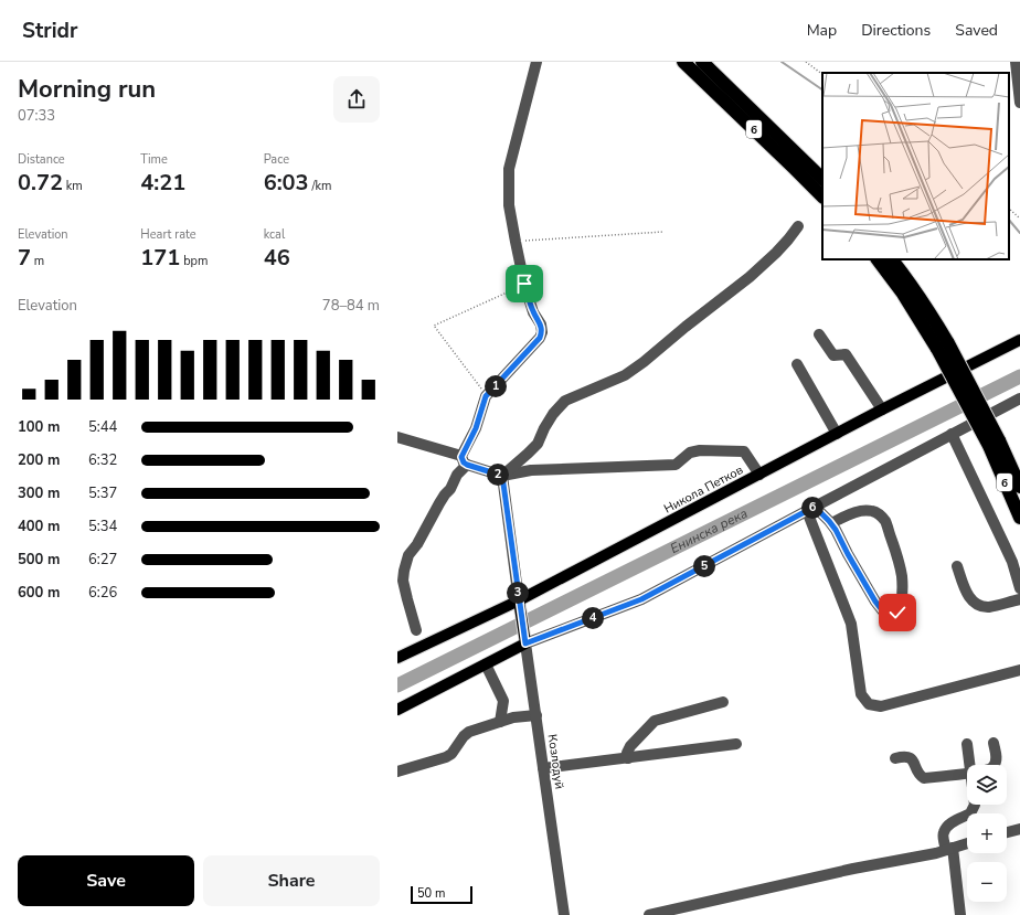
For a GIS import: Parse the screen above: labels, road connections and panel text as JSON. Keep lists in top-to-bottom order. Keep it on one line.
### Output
{"streets":{"highway":["6"],"main road":["Никола Петков","Козлодуй"]},"crossings":[["Никола Петков","Козлодуй"]],"water":["Енинска река"],"scale_bar":"50 m","page":{"header":"Stridr","nav":["Map","Directions","Saved"],"heading":["Morning run","07:33"],"stats":[["Distance","0.72 km"],["Time","4:21"],["Pace","6:03 /km"],["Elevation","7 m"],["Heart rate","171 bpm"],["kcal","46"]],"chart":["Elevation","78–84 m"],"pins":["1","2","6","5","3","4"],"list":[{"name":"100 m","note":"5:44"},{"name":"200 m","note":"6:32"},{"name":"300 m","note":"5:37"},{"name":"400 m","note":"5:34"},{"name":"500 m","note":"6:27"},{"name":"600 m","note":"6:26"}],"map_buttons":["+","−"],"buttons":["Save","Share"],"scale":"50 m"}}
